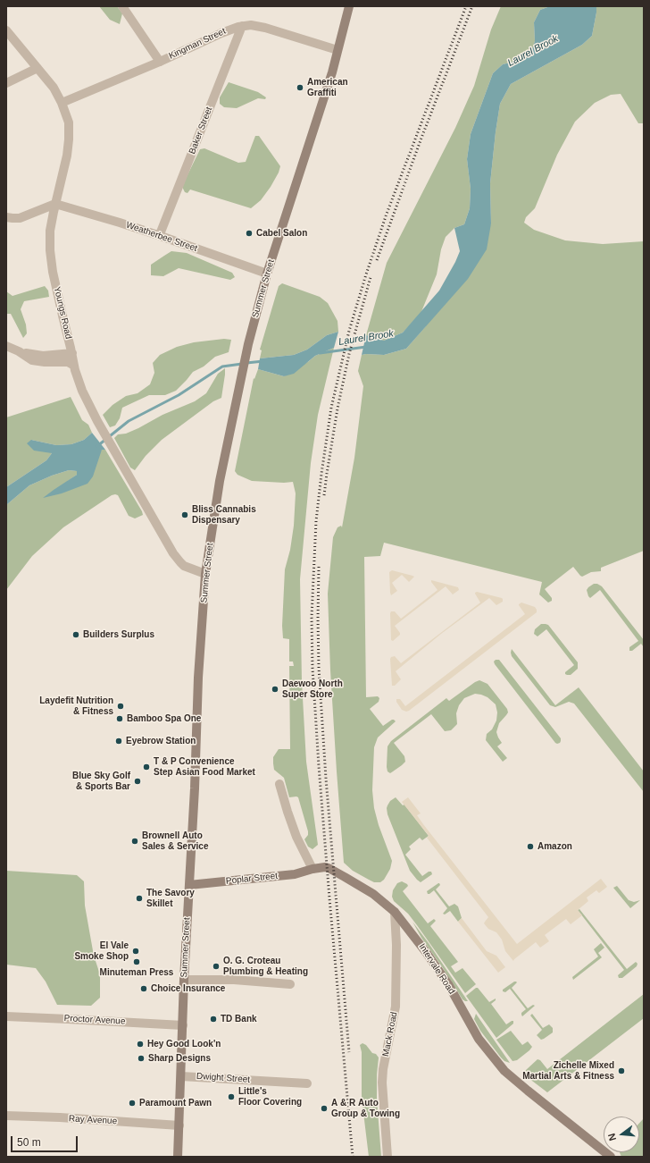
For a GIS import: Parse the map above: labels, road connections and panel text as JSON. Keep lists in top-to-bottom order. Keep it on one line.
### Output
{"streets":{"main road":["Summer Street","Poplar Street","Intervale Road"],"street":["Kingman Street","Baker Street","Weatherbee Street","Youngs Road","Proctor Avenue","Mack Road","Dwight Street","Ray Avenue"]},"crossings":[["Kingman Street","Baker Street"],["Kingman Street","Summer Street"],["Kingman Street","Youngs Road"],["Baker Street","Weatherbee Street"],["Weatherbee Street","Summer Street"],["Weatherbee Street","Youngs Road"],["Summer Street","Youngs Road"],["Summer Street","Poplar Street"],["Summer Street","Proctor Avenue"],["Summer Street","Dwight Street"],["Summer Street","Ray Avenue"],["Poplar Street","Intervale Road"],["Intervale Road","Mack Road"]],"water":["Laurel Brook"],"places":["American Graffiti","Cabel Salon","Bliss Cannabis Dispensary","Builders Surplus","Daewoo North Super Store","Laydefit Nutrition & Fitness","Bamboo Spa One","Eyebrow Station","T & P Convenience Step Asian Food Market","Blue Sky Golf & Sports Bar","Brownell Auto Sales & Service","Amazon","The Savory Skillet","El Vale Smoke Shop","Minuteman Press","O. G. Croteau Plumbing & Heating","Choice Insurance","TD Bank","Hey Good Look'n","Sharp Designs","Zichelle Mixed Martial Arts & Fitness","Little's Floor Covering","Paramount Pawn","A & R Auto Group & Towing"],"scale_bar":"50 m","north":"left"}
